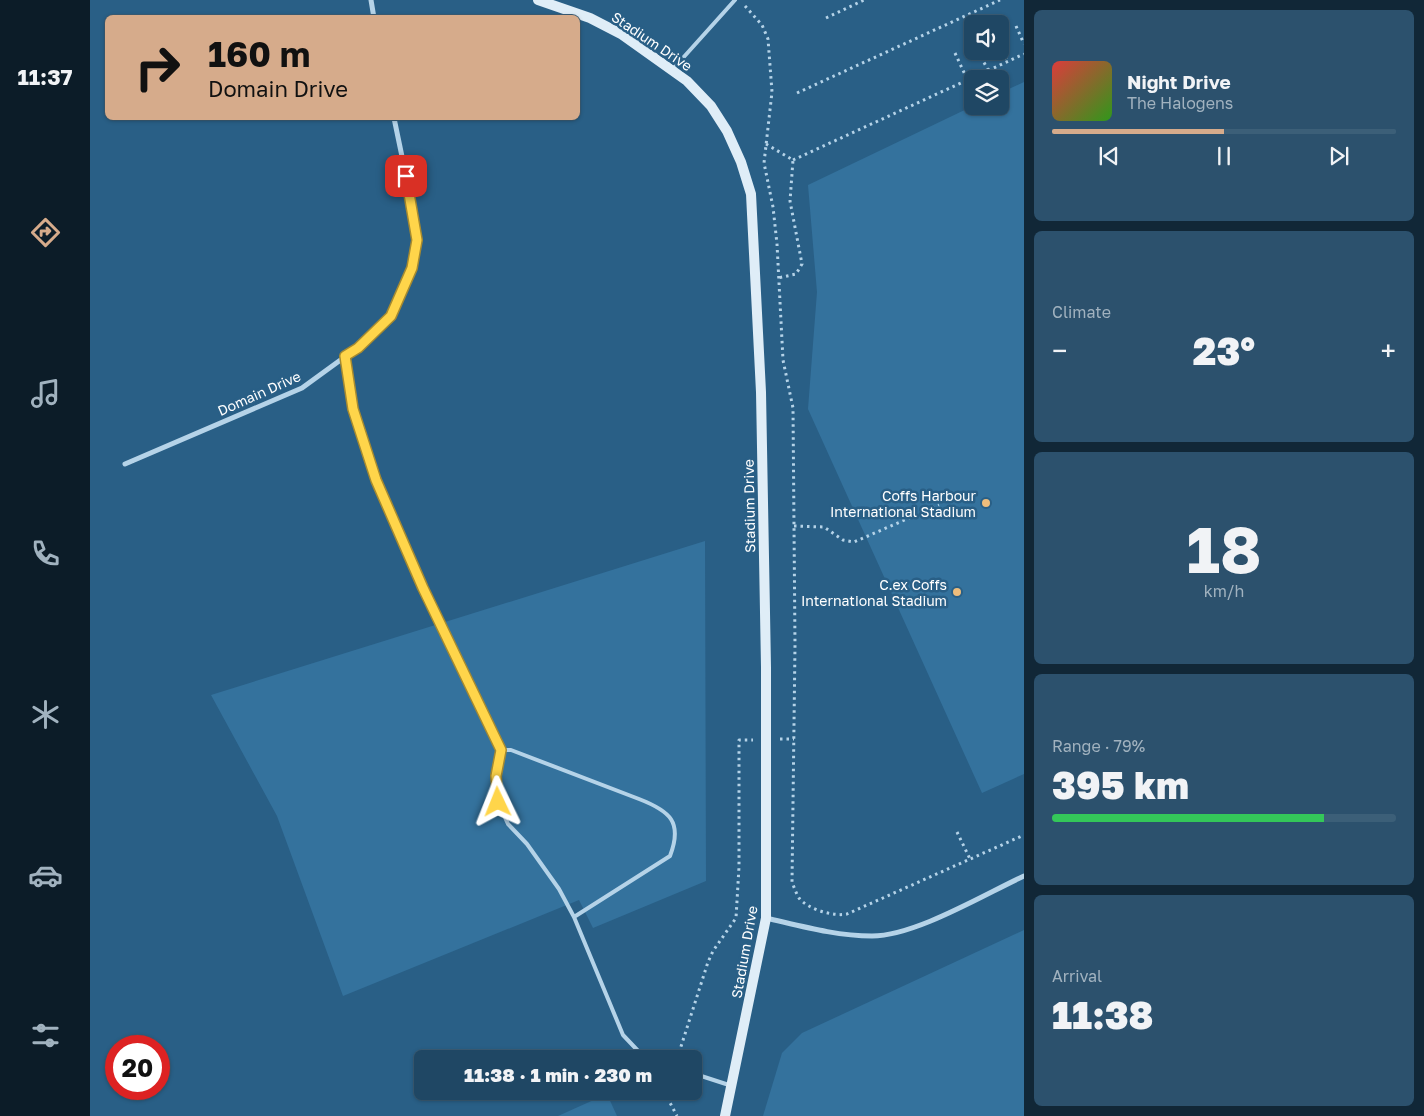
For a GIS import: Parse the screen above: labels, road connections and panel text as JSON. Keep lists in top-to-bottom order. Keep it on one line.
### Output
{"streets":{"main road":["Stadium Drive"],"street":["Domain Drive"]},"places":["Coffs Harbour International Stadium","C.ex Coffs International Stadium"],"page":{"tabs":"11:37","turn":["160 m","Domain Drive"],"song":["Night Drive","The Halogens"],"tile":["Climate",["18","km/h"],["Range · 79%","395 km"],["Arrival","11:38"]],"heat":["−","23°","+"],"limit":"20","trip":"11:38 · 1 min · 230 m"}}
